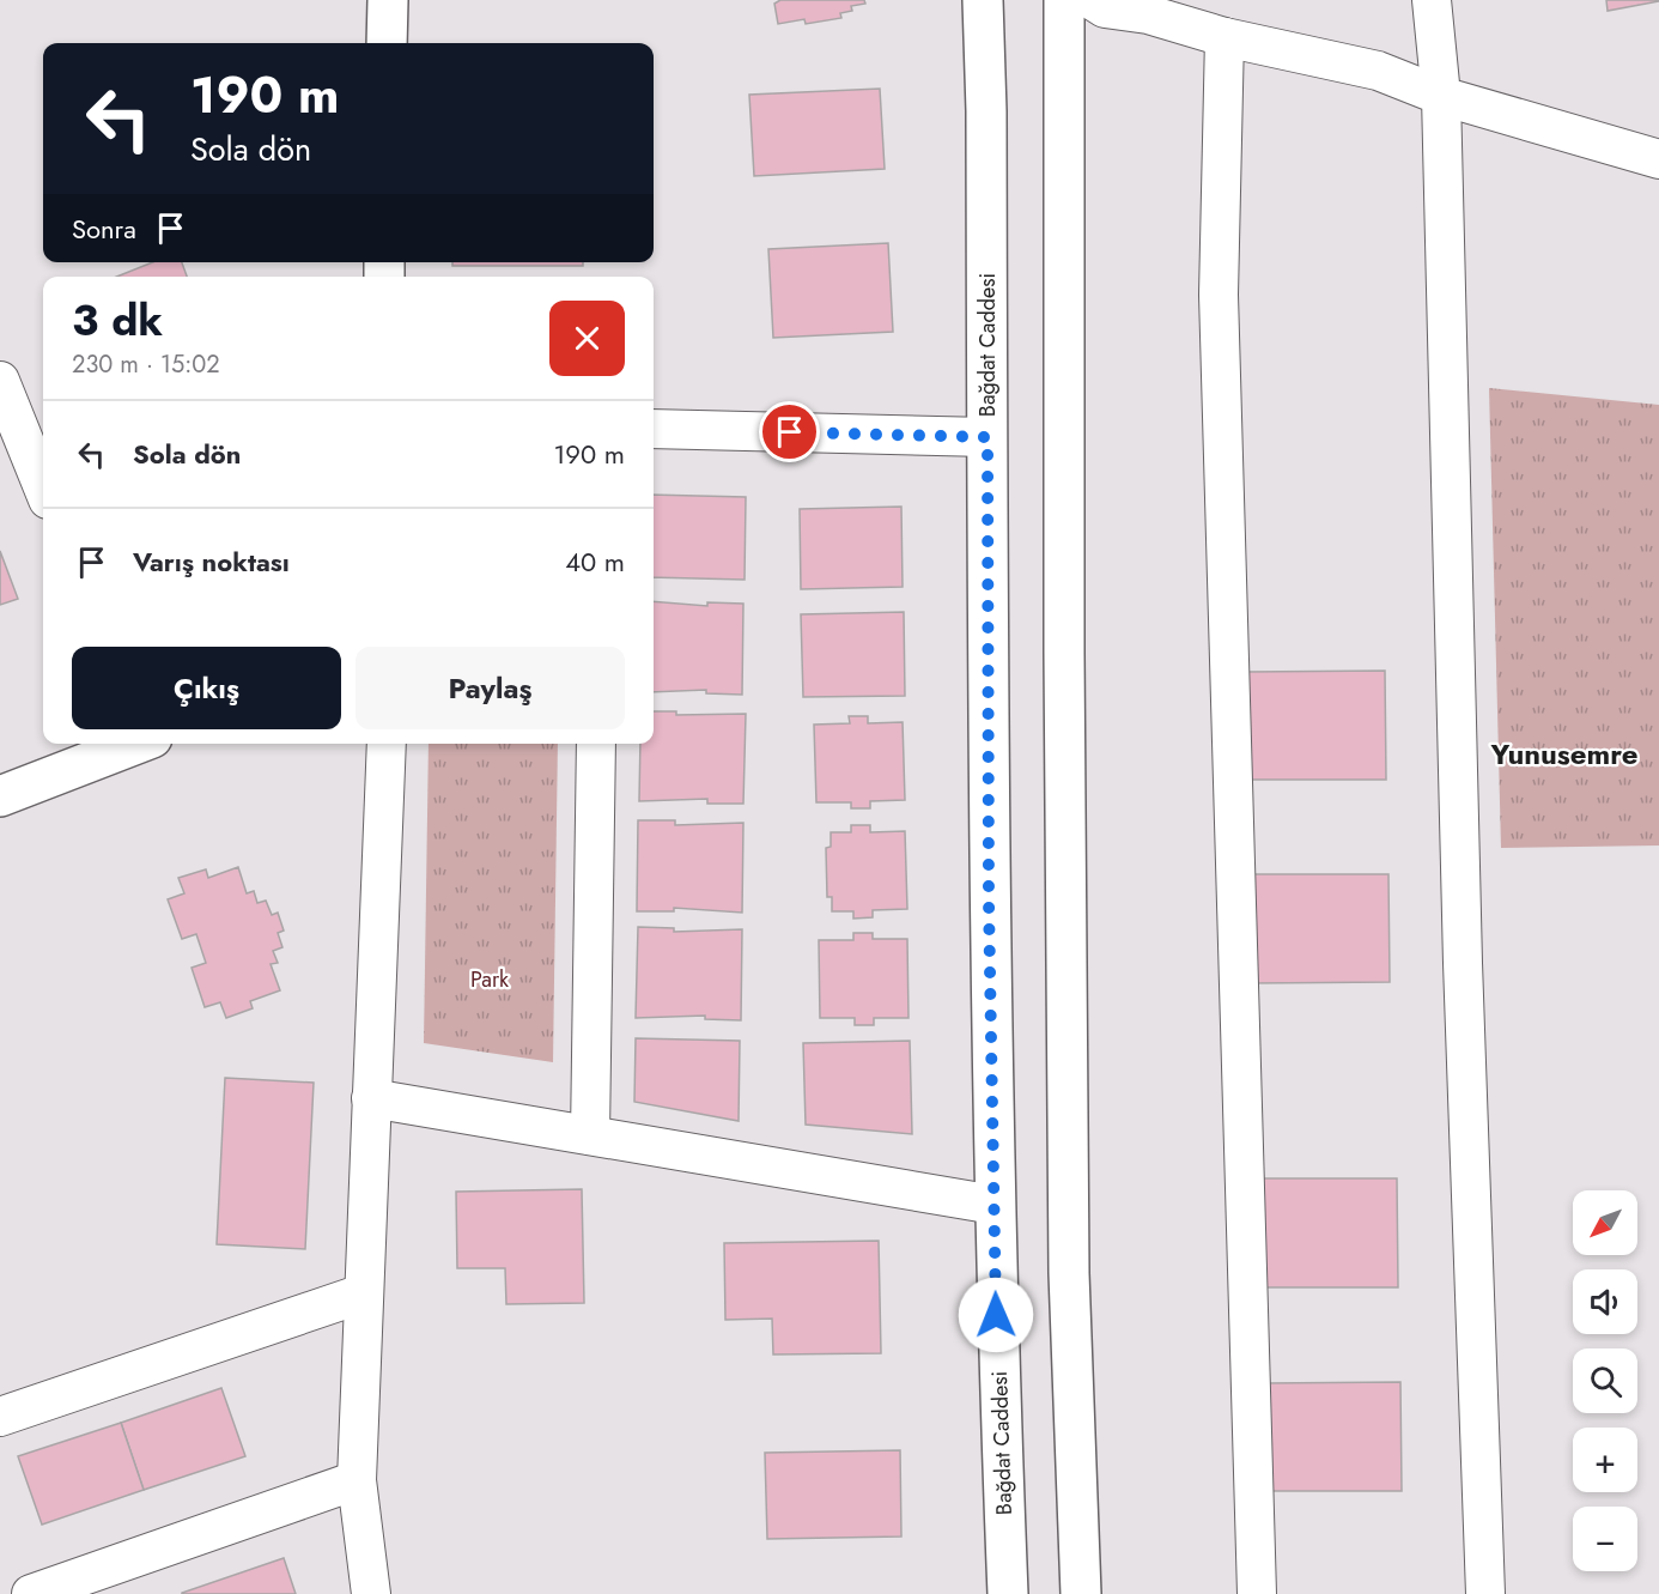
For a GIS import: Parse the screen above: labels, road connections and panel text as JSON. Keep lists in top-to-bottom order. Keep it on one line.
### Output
{"streets":{"main road":["Bağdat Caddesi"]},"districts":["Yunusemre"],"parks":["Park"],"north":"bottom left","page":{"turn":["190 m","Sola dön"],"then":"Sonra","heading":["3 dk","230 m · 15:02"],"list":[{"name":"Sola dön","value":"190 m"},{"name":"Varış noktası","value":"40 m"}],"buttons":["Çıkış","Paylaş"],"map_buttons":["+","−"]}}
